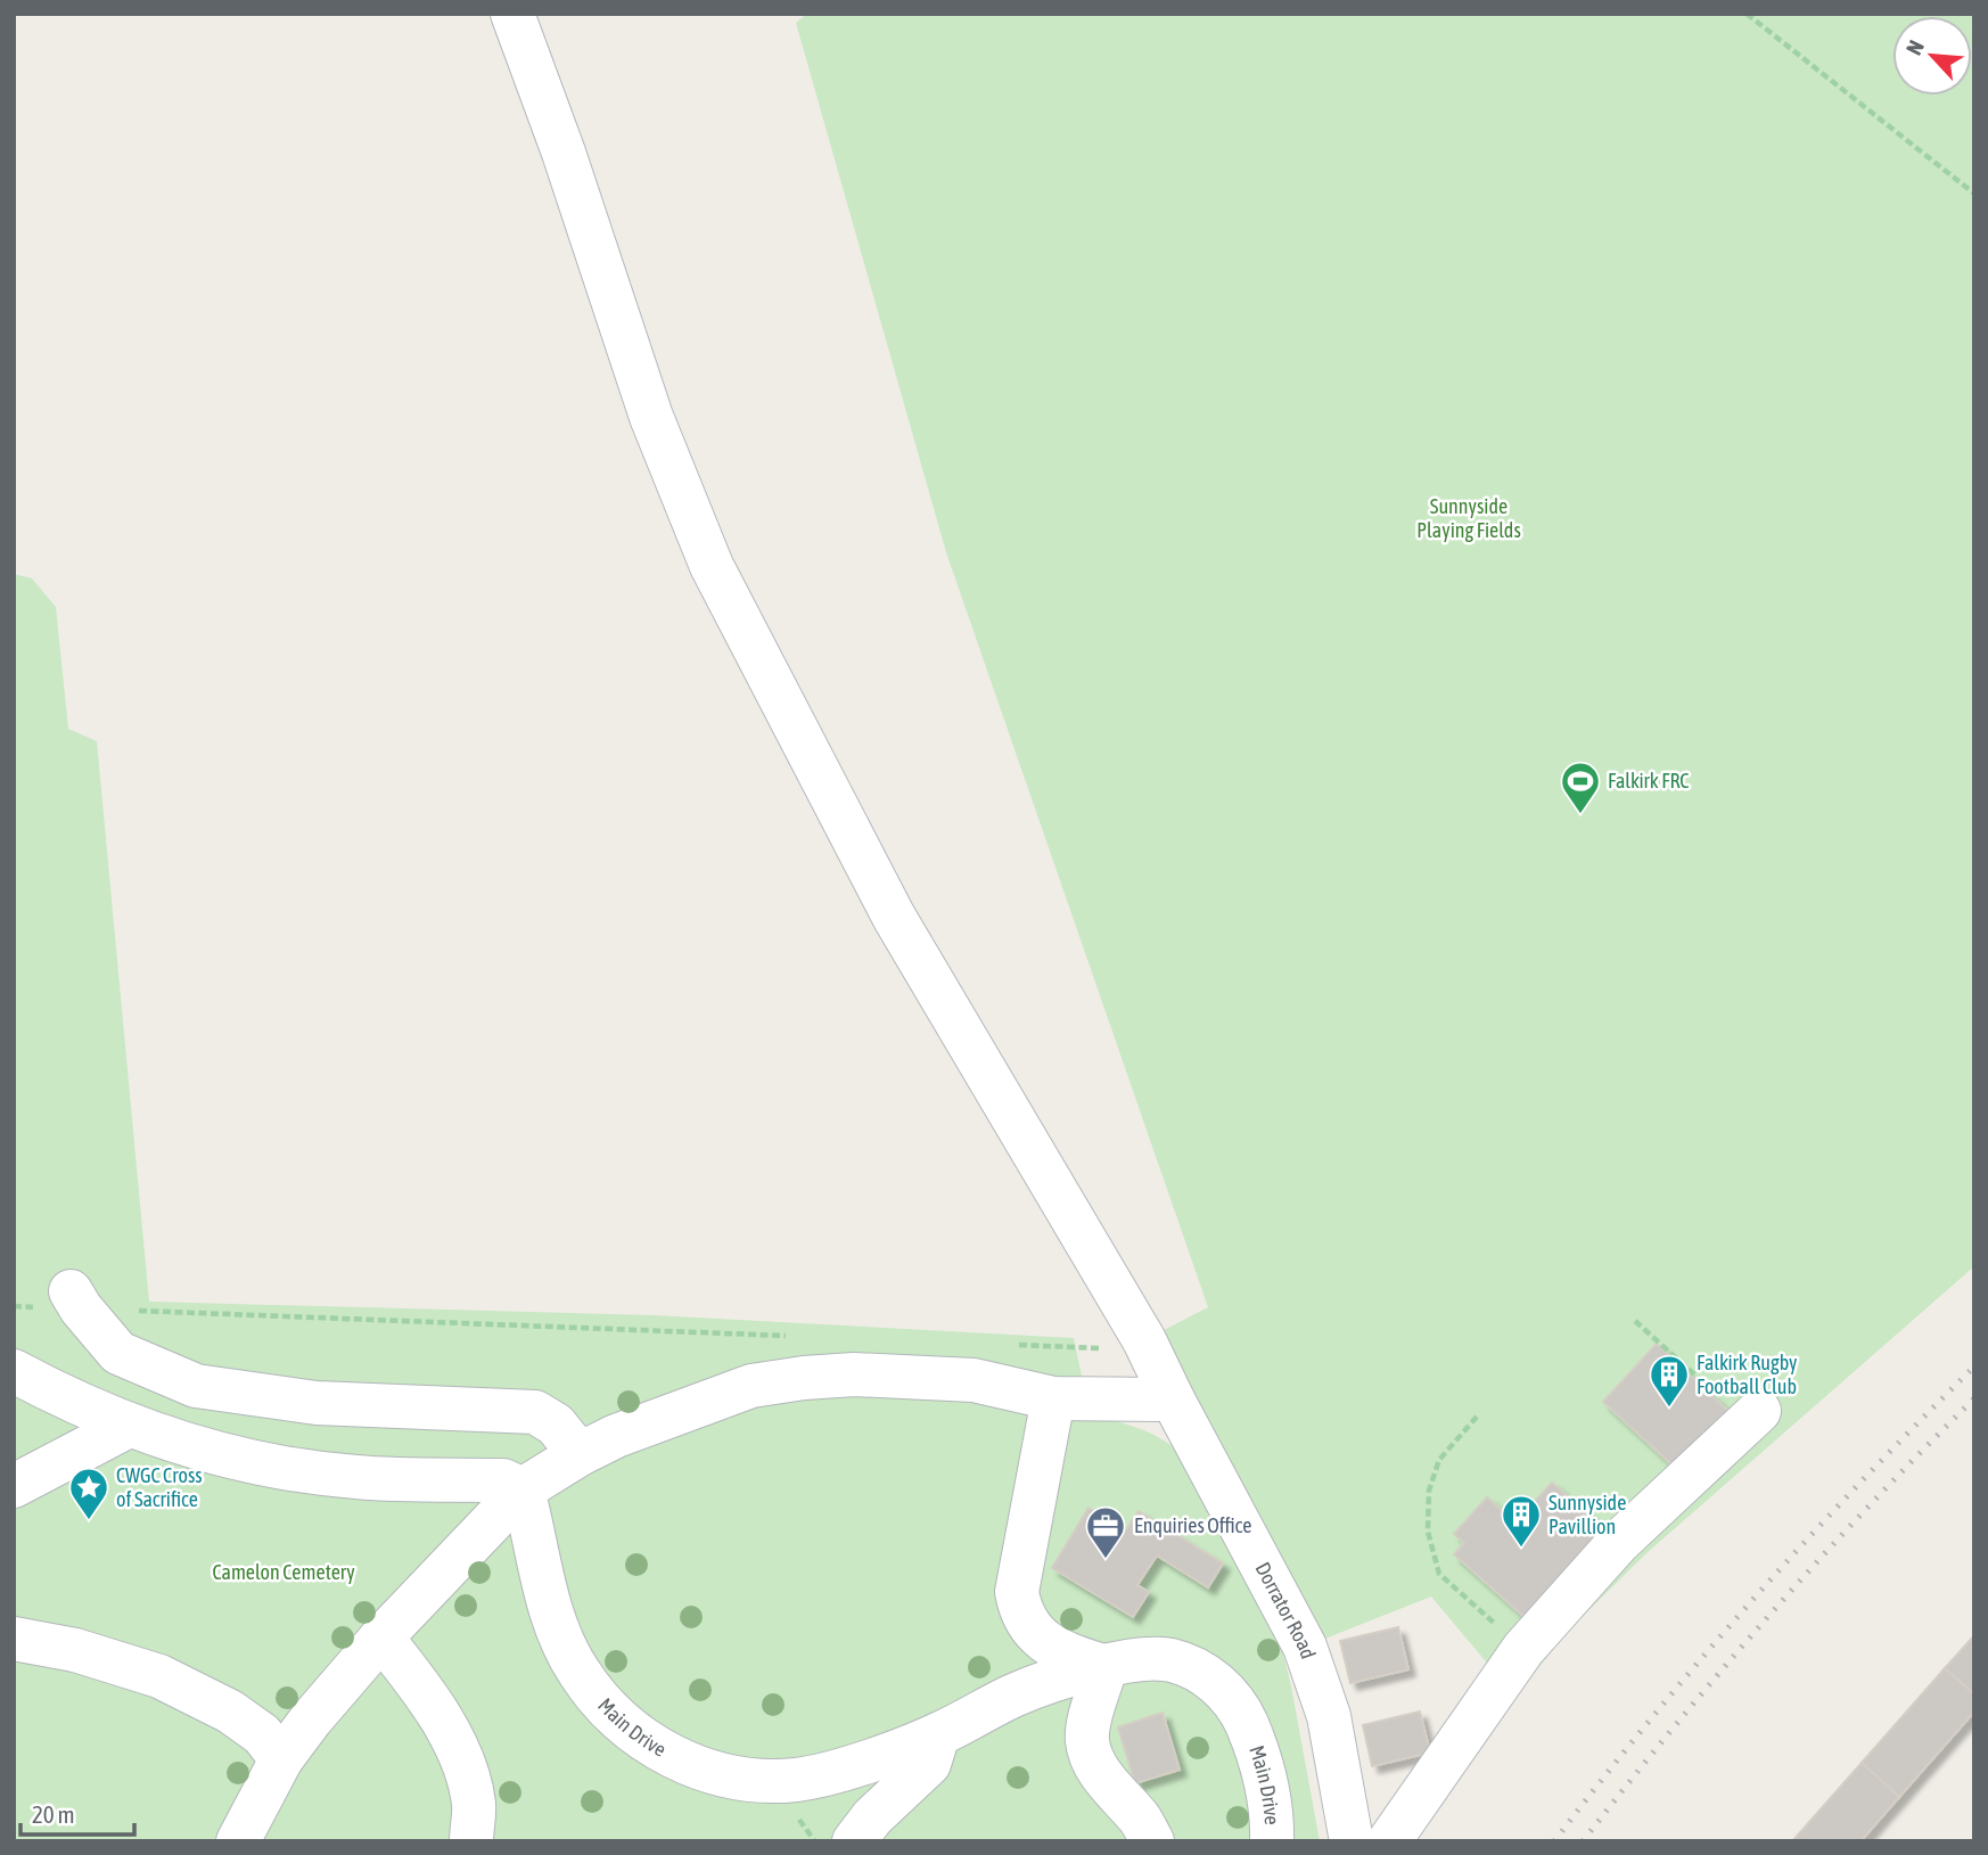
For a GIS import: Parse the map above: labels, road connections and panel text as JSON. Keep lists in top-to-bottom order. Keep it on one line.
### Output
{"streets":{"street":["Dorrator Road","Main Drive"]},"parks":["Sunnyside Playing Fields","Camelon Cemetery"],"places":{"sports":["Falkirk FRC"],"building":["Falkirk Rugby Football Club","Sunnyside Pavillion"],"place":["CWGC Cross of Sacrifice"],"office":["Enquiries Office"]},"scale_bar":"20 m","north":"top left"}
